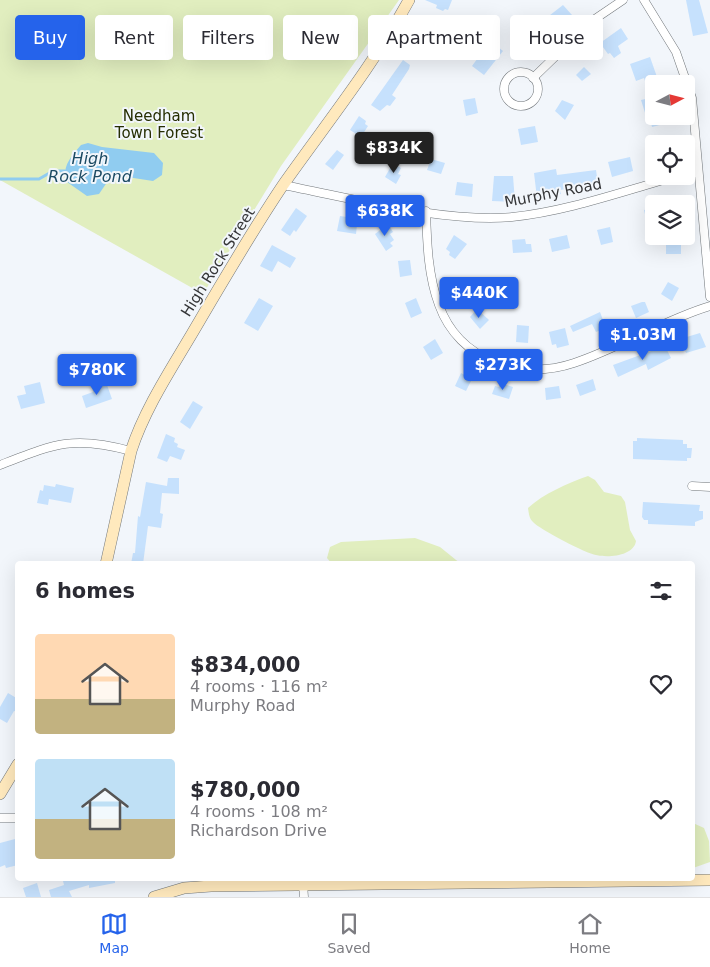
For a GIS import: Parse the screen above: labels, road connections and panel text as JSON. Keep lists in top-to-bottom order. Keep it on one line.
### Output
{"streets":{"street":["Murphy Road","High Rock Street"]},"crossings":[["Murphy Road","High Rock Street"]],"water":["High Rock Pond"],"parks":["Needham Town Forest"],"north":"right","page":{"chip":["Buy","Rent","Filters","New","Apartment","House"],"price":["$834K","$638K","$440K","$1.03M","$273K","$780K"],"heading":"6 homes","list":[{"name":"$834,000","note":"4 rooms · 116 m² · Murphy Road"},{"name":"$780,000","note":"4 rooms · 108 m² · Richardson Drive"}],"tabs":["Map","Saved","Home"]}}
